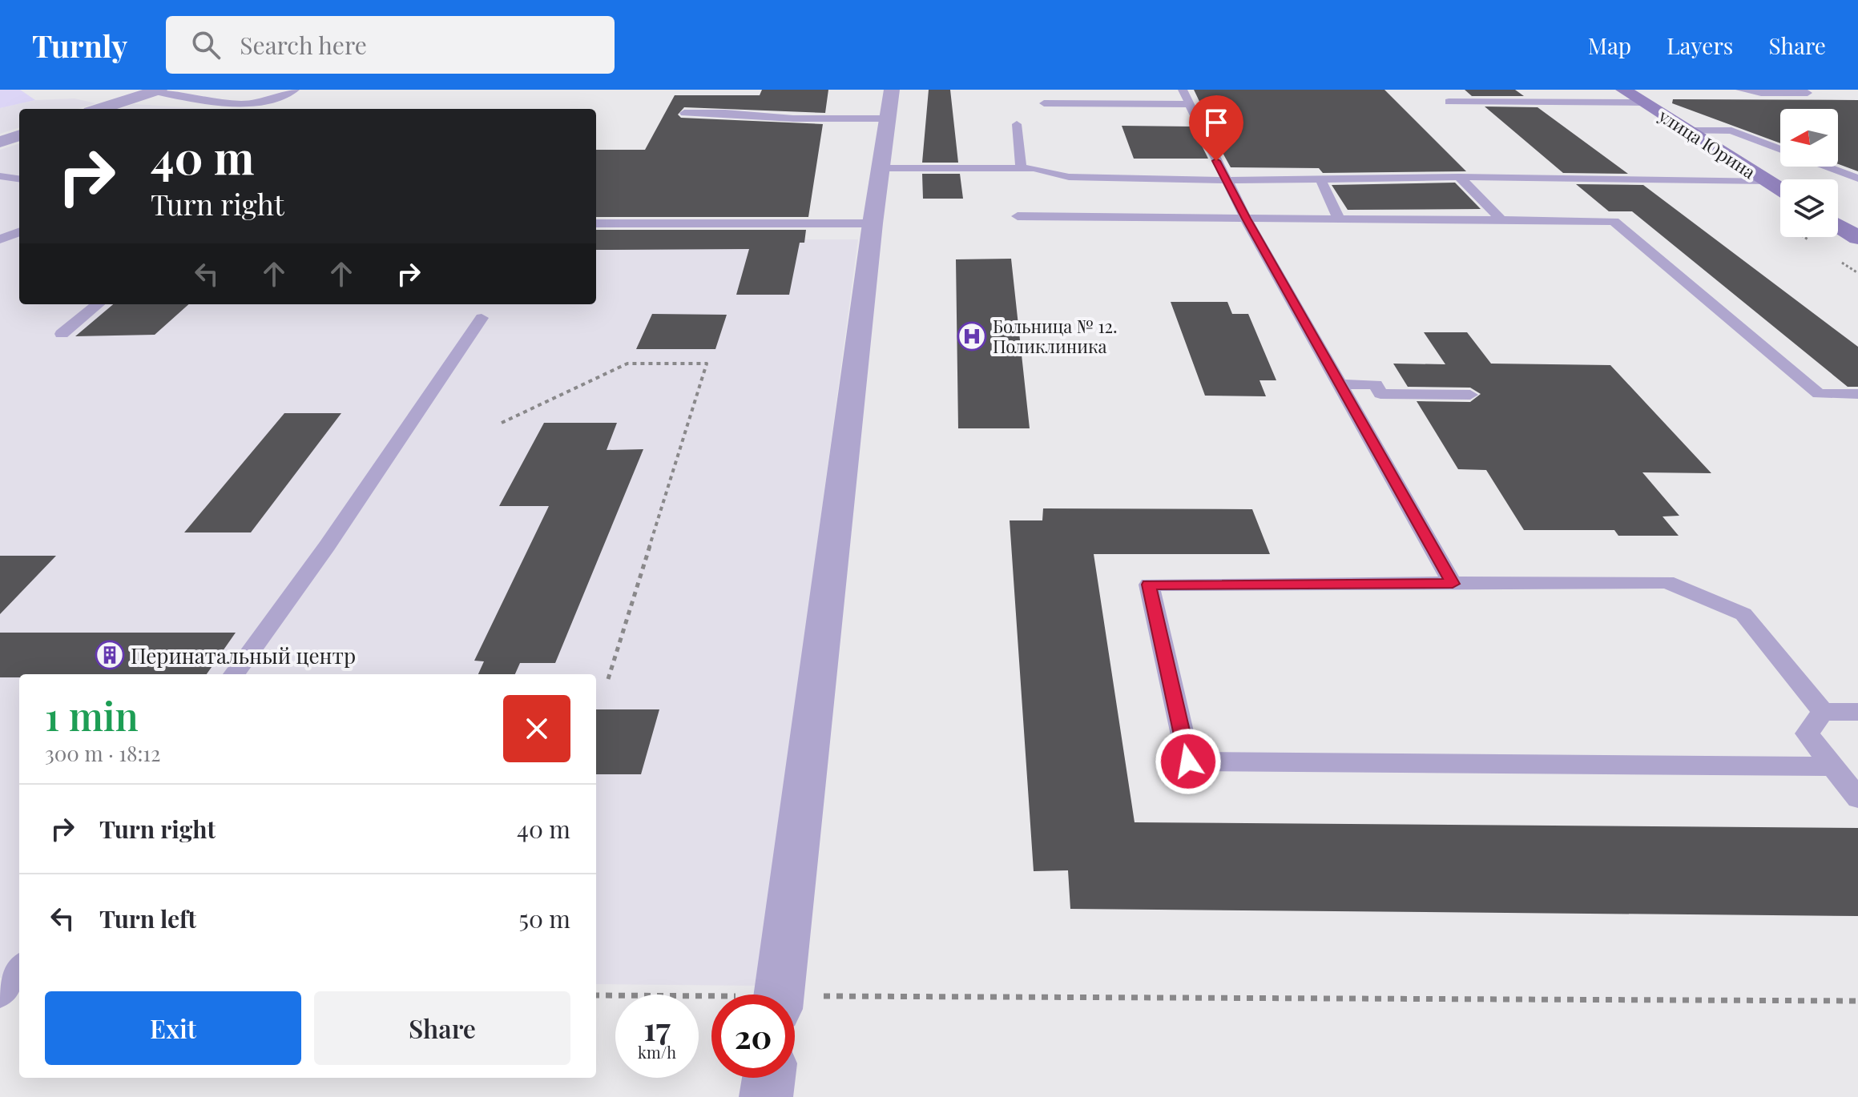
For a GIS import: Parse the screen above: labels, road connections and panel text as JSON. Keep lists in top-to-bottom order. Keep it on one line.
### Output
{"streets":{"main road":["улица Юрина"]},"places":{"hospital":["Больница № 12. Поликлиника"],"building":["Перинатальный центр"]},"north":"left","page":{"header":"Turnly","search":"Search here","nav":["Map","Layers","Share"],"turn":["40 m","Turn right"],"heading":["1 min","300 m · 18:12"],"list":[{"name":"Turn right","value":"40 m"},{"name":"Turn left","value":"50 m"}],"buttons":["Exit","Share"],"speed":"17 km/h","limit":"20"}}
